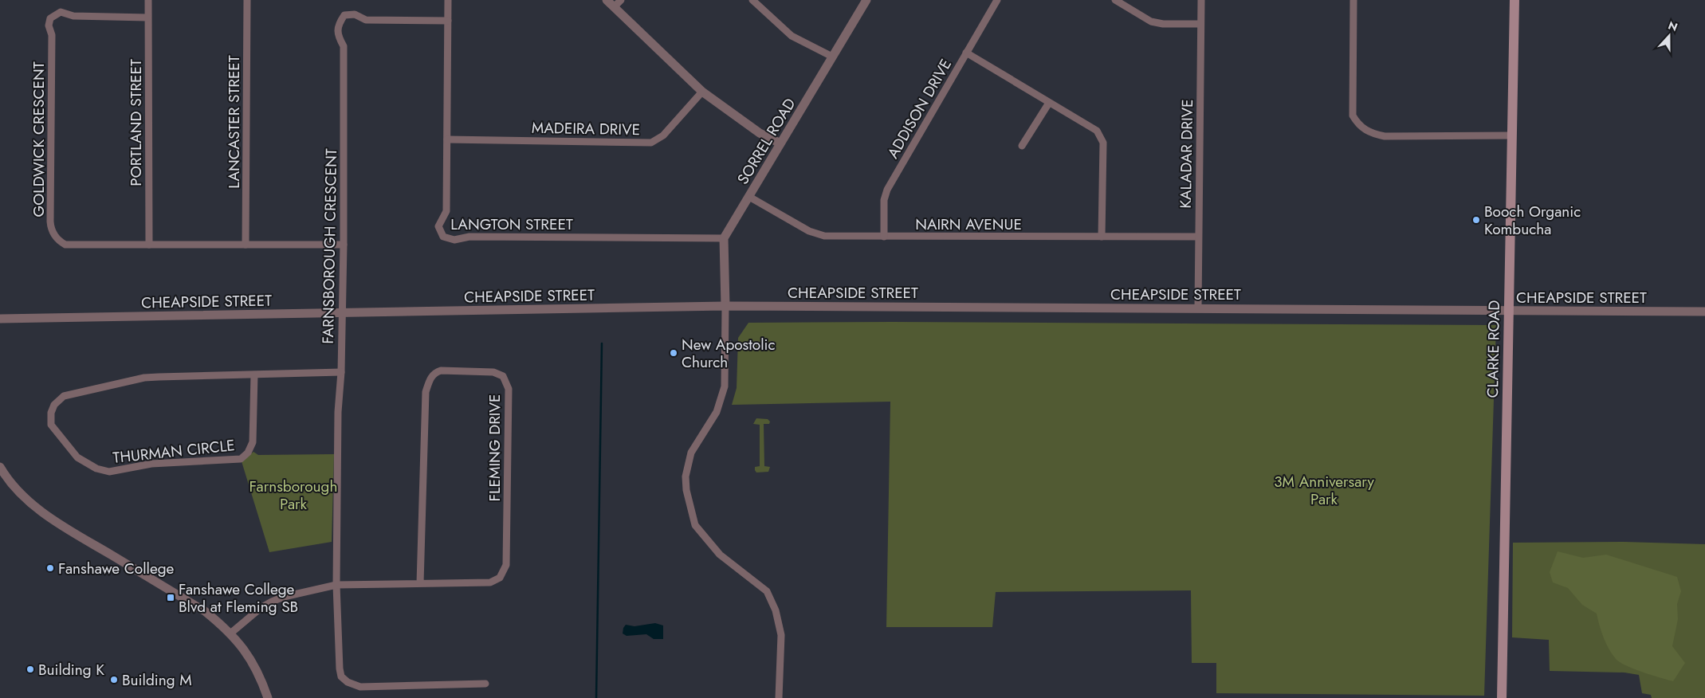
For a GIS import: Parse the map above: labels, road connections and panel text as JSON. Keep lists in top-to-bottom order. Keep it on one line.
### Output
{"streets":{"main road":["CLARKE ROAD"],"street":["ADDISON DRIVE","LANCASTER STREET","PORTLAND STREET","MADEIRA DRIVE","GOLDWICK CRESCENT","SORREL ROAD","KALADAR DRIVE","LANGTON STREET","NAIRN AVENUE","FARNSBOROUGH CRESCENT","CHEAPSIDE STREET","FLEMING DRIVE","THURMAN CIRCLE"]},"crossings":[["ADDISON DRIVE","NAIRN AVENUE"],["LANCASTER STREET","GOLDWICK CRESCENT"],["PORTLAND STREET","GOLDWICK CRESCENT"],["MADEIRA DRIVE","LANGTON STREET"],["GOLDWICK CRESCENT","FARNSBOROUGH CRESCENT"],["SORREL ROAD","LANGTON STREET"],["SORREL ROAD","NAIRN AVENUE"],["KALADAR DRIVE","NAIRN AVENUE"],["KALADAR DRIVE","CHEAPSIDE STREET"],["LANGTON STREET","FARNSBOROUGH CRESCENT"],["FARNSBOROUGH CRESCENT","CHEAPSIDE STREET"],["FARNSBOROUGH CRESCENT","FLEMING DRIVE"],["FARNSBOROUGH CRESCENT","THURMAN CIRCLE"],["CHEAPSIDE STREET","CLARKE ROAD"]],"parks":["3M Anniversary Park","Farnsborough Park"],"places":{"other":["Booch Organic Kombucha","New Apostolic Church","Fanshawe College","Building K","Building M"],"transit":["Fanshawe College Blvd at Fleming SB"]},"north":"top"}
